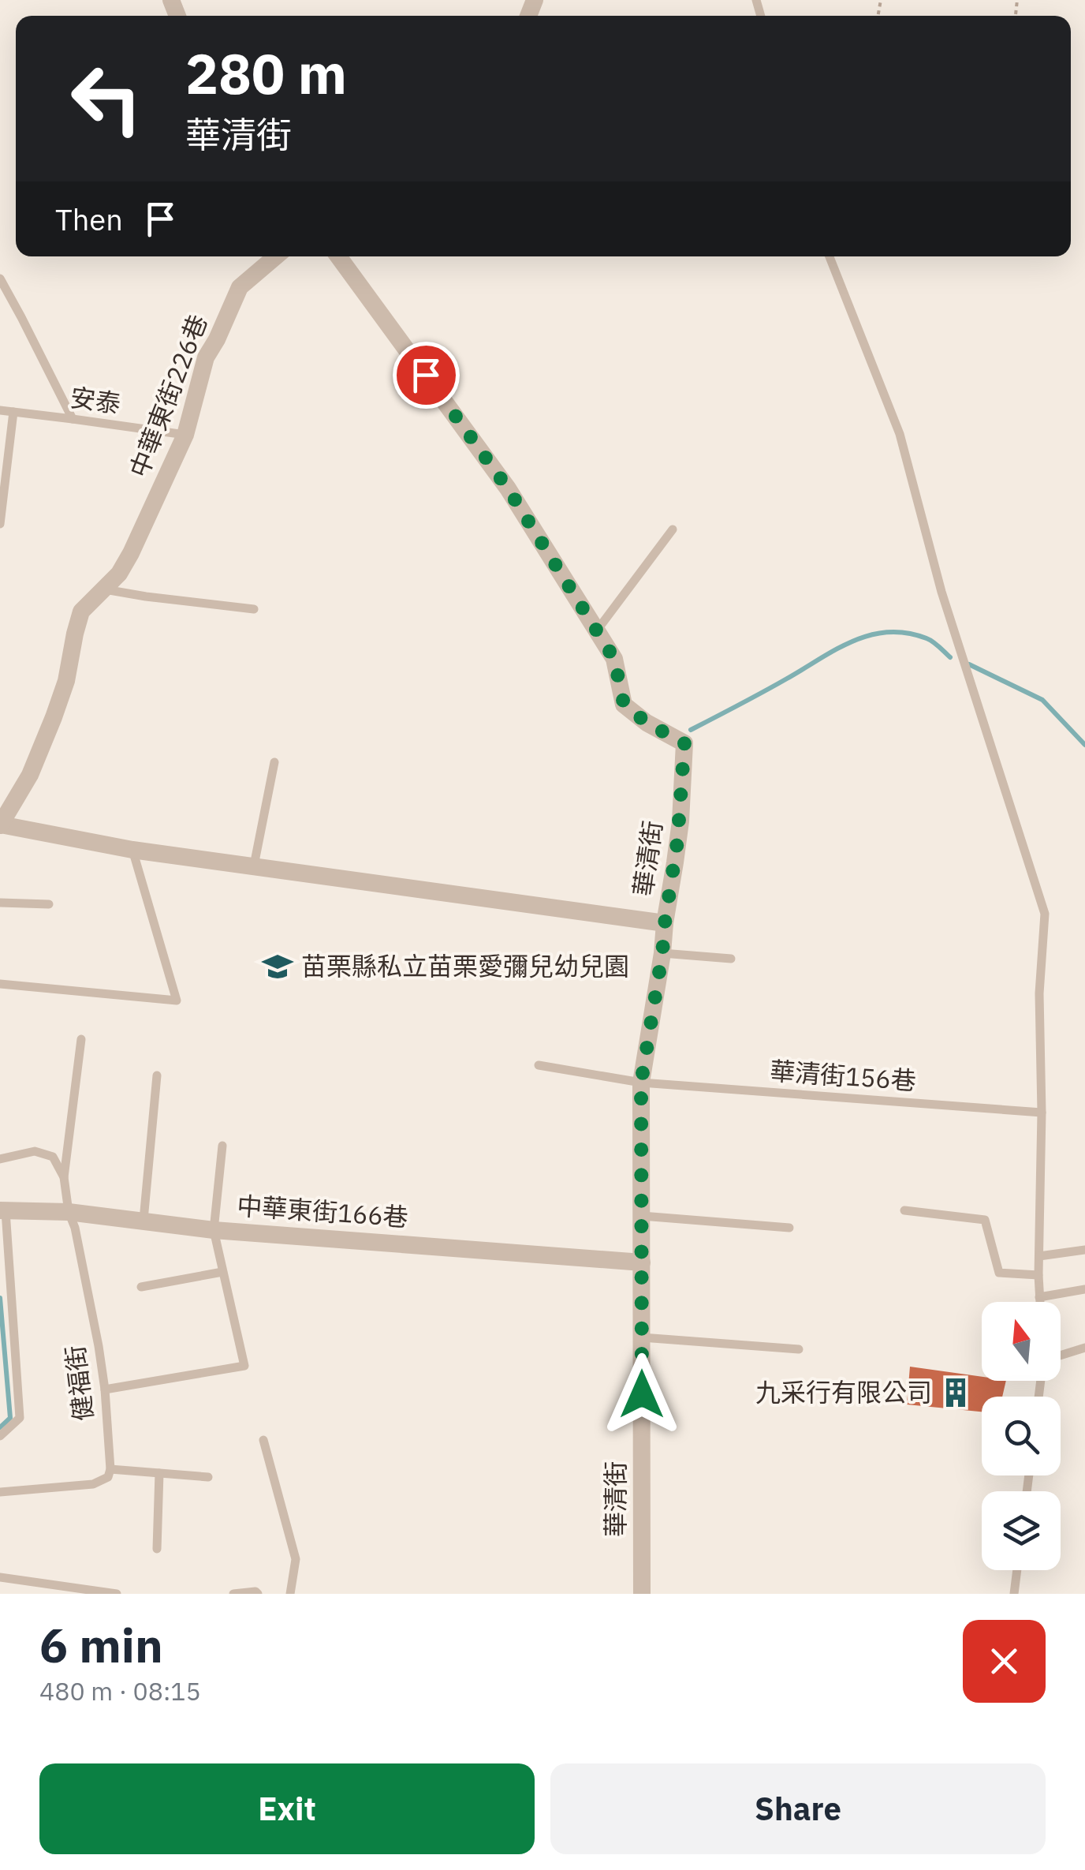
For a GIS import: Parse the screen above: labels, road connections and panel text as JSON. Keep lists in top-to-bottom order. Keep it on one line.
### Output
{"streets":{"street":["中華東街226巷","華清街","中華東街166巷"],"lane":["安泰","華清街156巷","健福街"]},"crossings":[["中華東街226巷","安泰"],["華清街","華清街156巷"],["華清街","中華東街166巷"],["中華東街166巷","健福街"]],"places":{"school or university":["苗栗縣私立苗栗愛彌兒幼兒園"],"building":["九采行有限公司"]},"north":"top","page":{"turn":["280 m","華清街"],"then":"Then","heading":["6 min","480 m · 08:15"],"buttons":["Exit","Share"]}}
